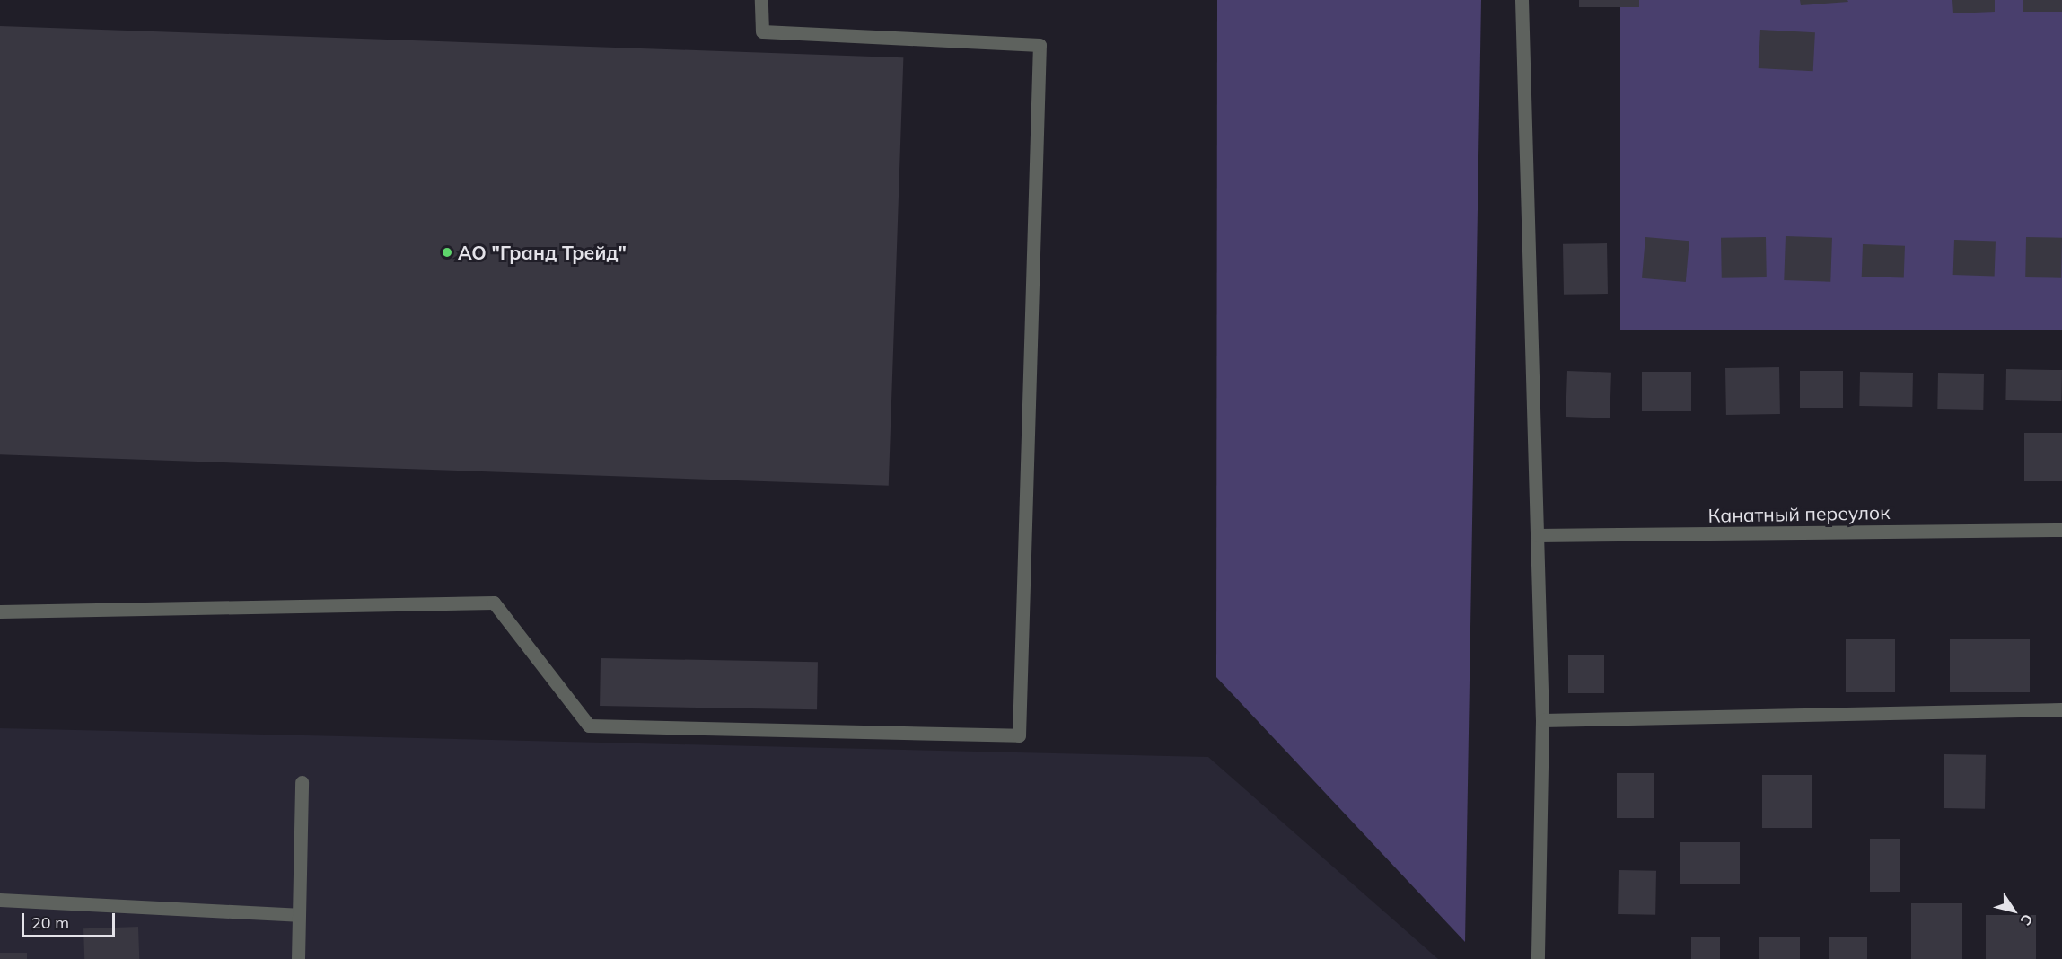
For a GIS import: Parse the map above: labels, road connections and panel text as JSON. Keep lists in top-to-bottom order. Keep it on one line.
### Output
{"streets":{"street":["Канатный переулок"]},"places":["АО \"Гранд Трейд\""],"scale_bar":"20 m","north":"bottom right"}
